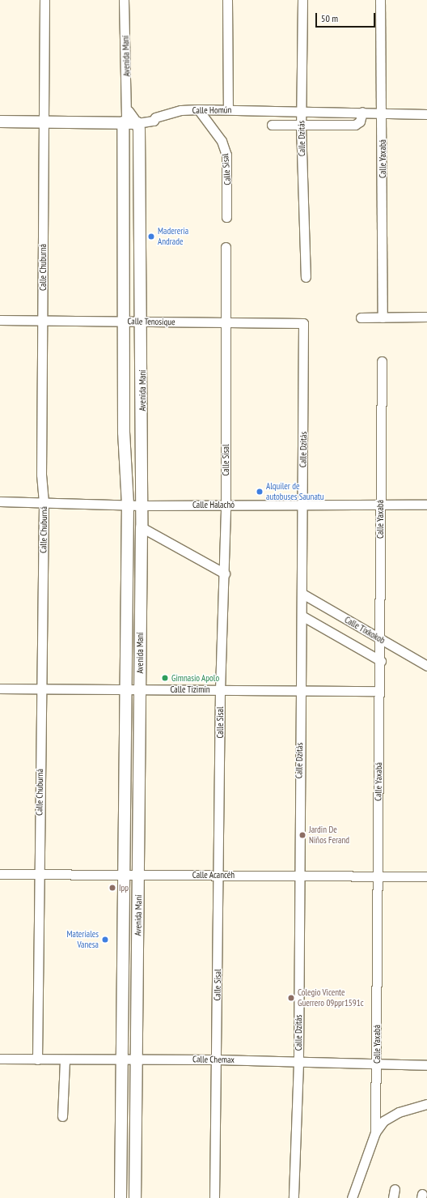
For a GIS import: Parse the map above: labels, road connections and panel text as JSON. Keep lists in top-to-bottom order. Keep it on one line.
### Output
{"streets":{"street":["Avenida Maní","Calle Homún","Calle Dzitás","Calle Yaxabá","Calle Sisal","Calle Chuburná","Calle Tenosique","Calle Halachó","Calle Tixkokob","Calle Tizimín","Calle Acancéh","Calle Chemax"]},"crossings":[["Avenida Maní","Calle Homún"],["Avenida Maní","Calle Tenosique"],["Avenida Maní","Calle Halachó"],["Avenida Maní","Calle Tizimín"],["Avenida Maní","Calle Acancéh"],["Avenida Maní","Calle Chemax"],["Calle Homún","Calle Dzitás"],["Calle Homún","Calle Yaxabá"],["Calle Homún","Calle Sisal"],["Calle Homún","Calle Chuburná"],["Calle Dzitás","Calle Tenosique"],["Calle Dzitás","Calle Halachó"],["Calle Dzitás","Calle Tixkokob"],["Calle Dzitás","Calle Tizimín"],["Calle Dzitás","Calle Acancéh"],["Calle Dzitás","Calle Chemax"],["Calle Yaxabá","Calle Halachó"],["Calle Yaxabá","Calle Tixkokob"],["Calle Yaxabá","Calle Tizimín"],["Calle Yaxabá","Calle Acancéh"],["Calle Yaxabá","Calle Chemax"],["Calle Sisal","Calle Tenosique"],["Calle Sisal","Calle Halachó"],["Calle Sisal","Calle Tizimín"],["Calle Sisal","Calle Acancéh"],["Calle Sisal","Calle Chemax"],["Calle Chuburná","Calle Tenosique"],["Calle Chuburná","Calle Halachó"],["Calle Chuburná","Calle Tizimín"],["Calle Chuburná","Calle Acancéh"],["Calle Chuburná","Calle Chemax"]],"places":["Madereria Andrade","Alquiler de autobuses Saunatu","Gimnasio Apolo","Jardin De Niños Ferand","Ipp","Materiales Vanesa","Colegio Vicente Guerrero 09ppr1591c"],"scale_bar":"50 m"}
